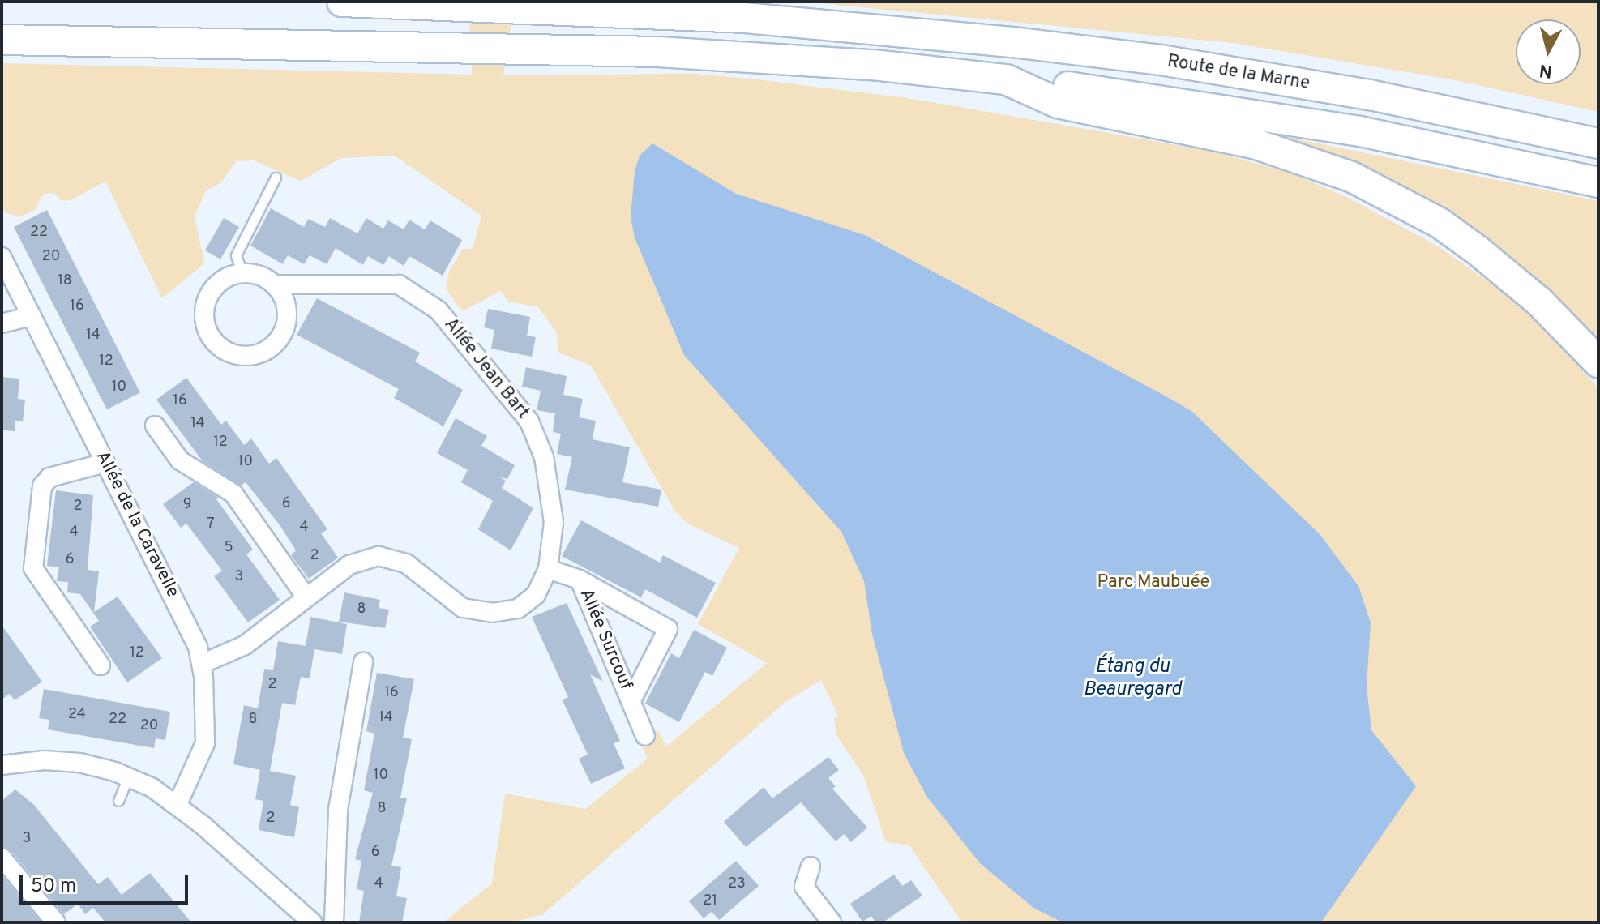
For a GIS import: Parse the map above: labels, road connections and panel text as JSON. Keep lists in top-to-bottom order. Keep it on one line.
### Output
{"streets":{"highway":["Route de la Marne"],"street":["Allée Jean Bart","Allée de la Caravelle","Allée Surcouf"]},"crossings":[["Allée Jean Bart","Allée de la Caravelle"],["Allée Jean Bart","Allée Surcouf"]],"water":["Étang du Beauregard"],"parks":["Parc Maubuée"],"house_numbers":["22","20","18","16","14","12","10","16","14","12","10","6","9","2","7","4","4","5","2","6","3","8","12","2","16","24","14","22","8","20","10","8","2","3","6","4","23","21"],"scale_bar":"50 m","north":"bottom"}
